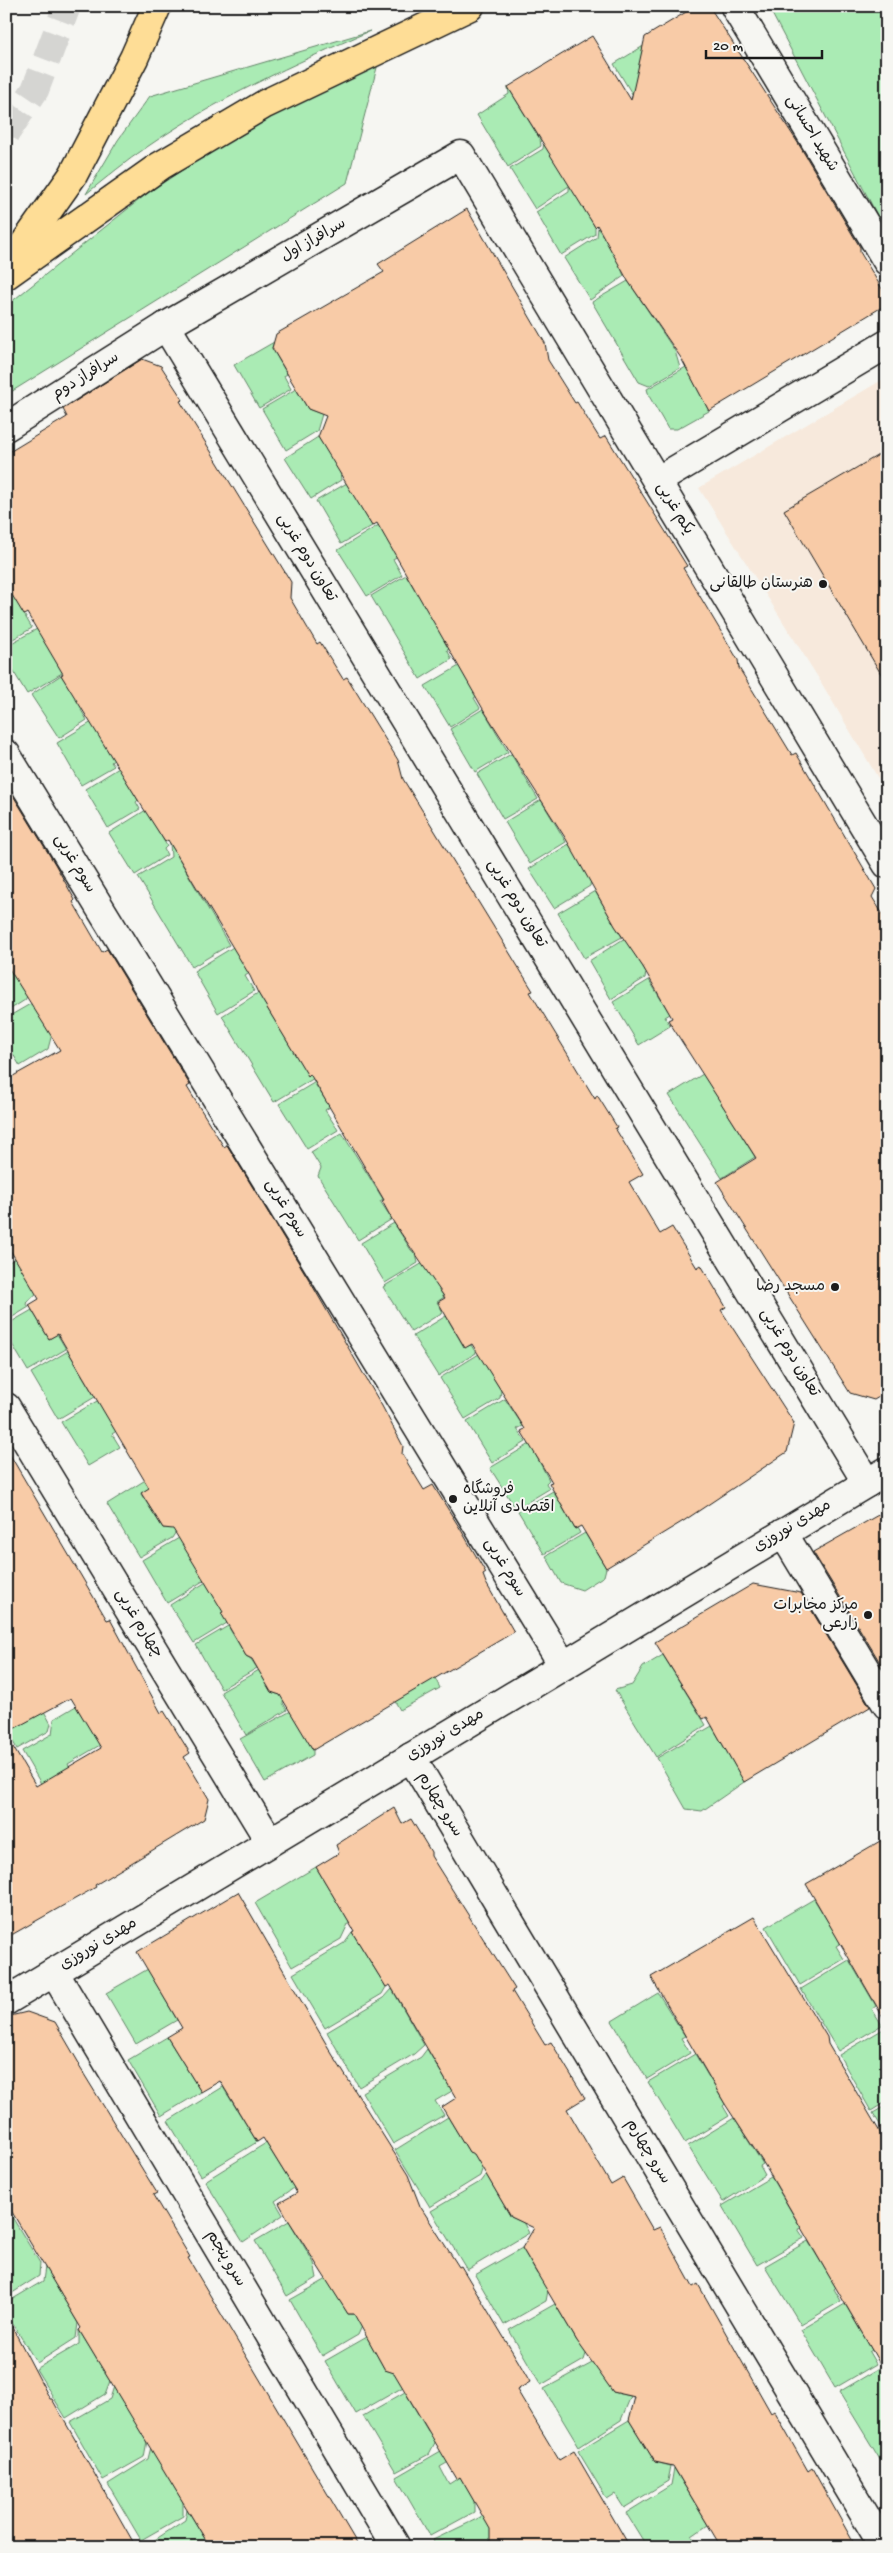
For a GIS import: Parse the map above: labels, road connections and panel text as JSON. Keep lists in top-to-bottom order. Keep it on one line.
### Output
{"streets":{"street":["شهید احسانی","سرافراز اول","سرافراز دوم","یکم غربی","تعاون دوم غربی","سوم غربی","مهدی نوروزی","چهارم غربی","سرو چهارم","سرو پنجم"]},"crossings":[["سرافراز اول","سرافراز دوم"],["سرافراز اول","یکم غربی"],["سرافراز اول","تعاون دوم غربی"],["سرافراز دوم","تعاون دوم غربی"],["تعاون دوم غربی","مهدی نوروزی"],["سوم غربی","مهدی نوروزی"],["مهدی نوروزی","چهارم غربی"],["مهدی نوروزی","سرو چهارم"],["مهدی نوروزی","سرو پنجم"]],"places":["هنرستان طالقانی","مسجد رضا","فروشگاه اقتصادی آنلاین","مرکز مخابرات زارعی"],"scale_bar":"20 m"}
